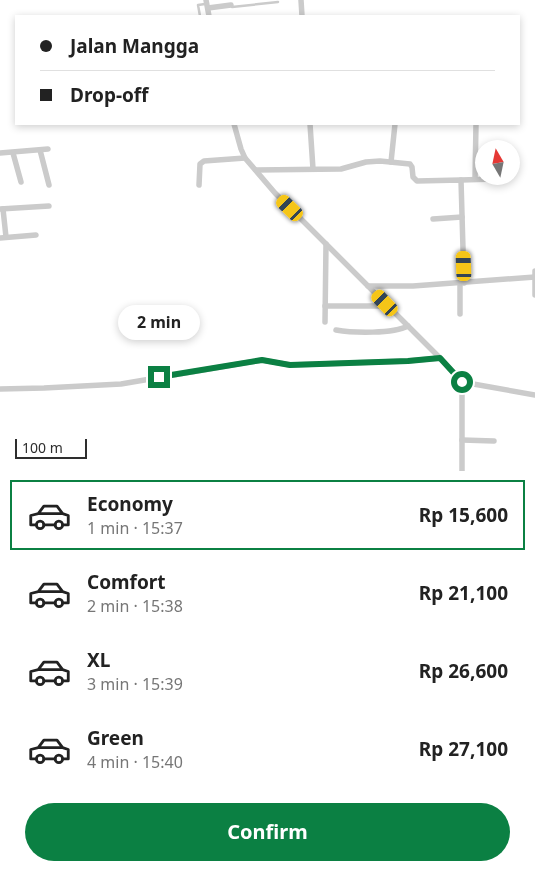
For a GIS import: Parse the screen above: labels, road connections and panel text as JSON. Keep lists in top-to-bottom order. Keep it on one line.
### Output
{"scale_bar":"100 m","north":"top","page":{"banner":["Jalan Mangga","Drop-off"],"bubble":"2 min","scale":"100 m","list":[{"name":"Economy","note":"1 min · 15:37","value":"Rp 15,600"},{"name":"Comfort","note":"2 min · 15:38","value":"Rp 21,100"},{"name":"XL","note":"3 min · 15:39","value":"Rp 26,600"},{"name":"Green","note":"4 min · 15:40","value":"Rp 27,100"}],"buttons":"Confirm"}}
